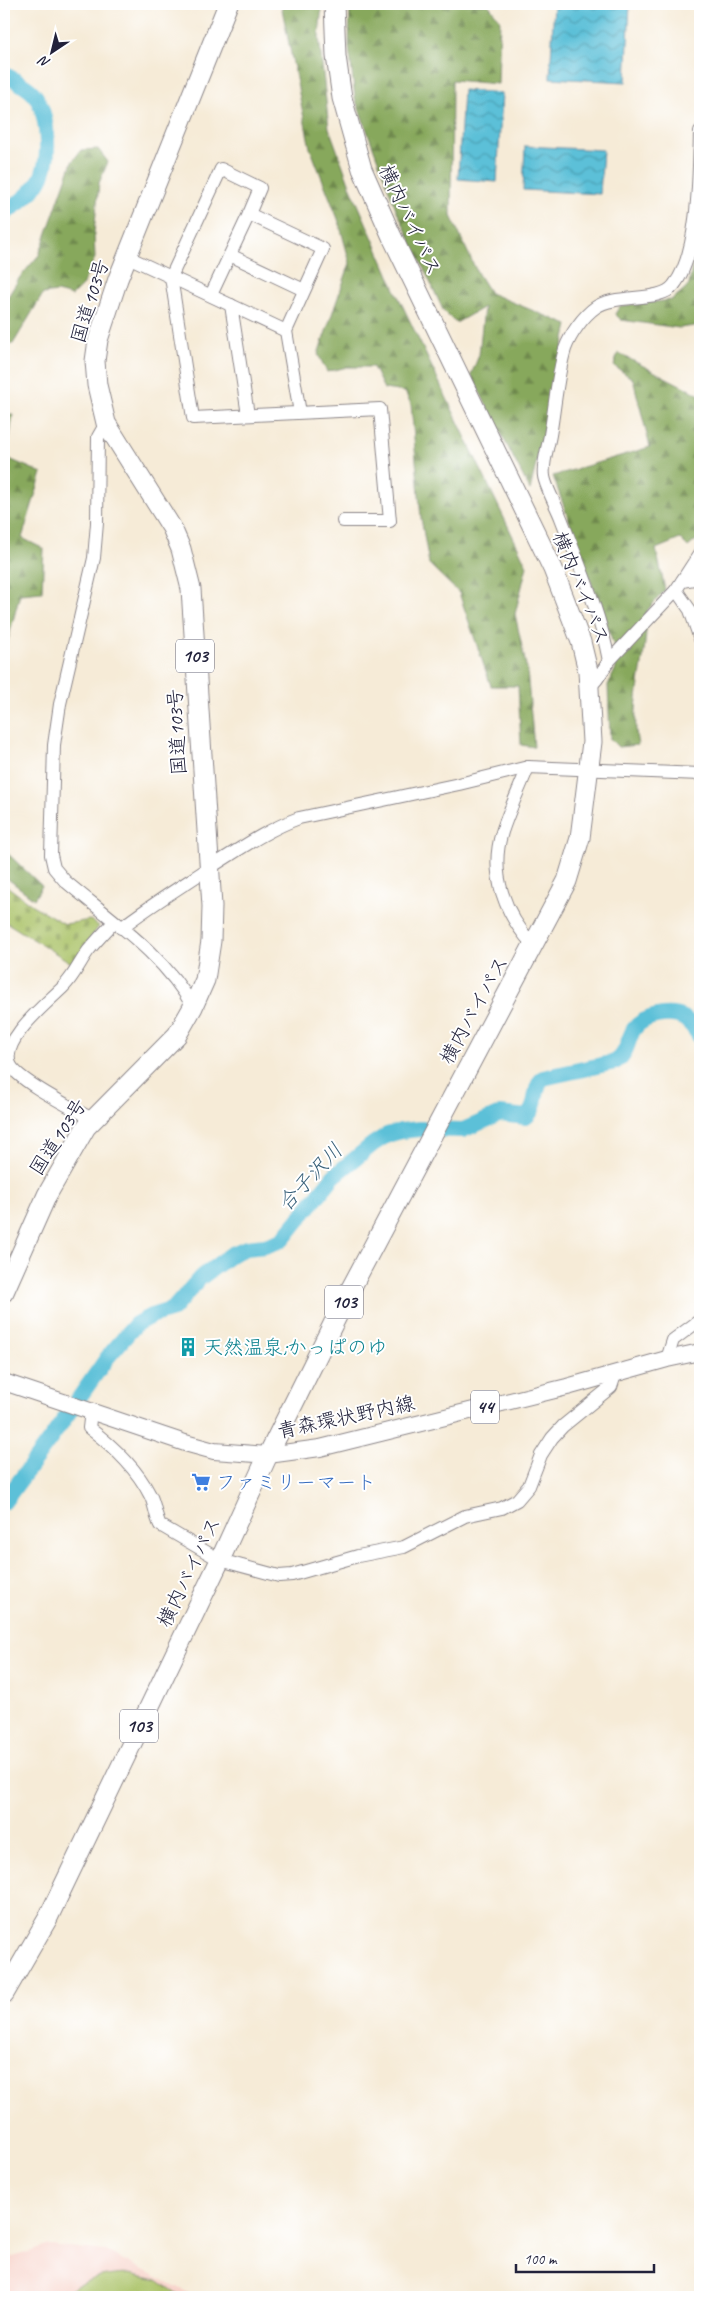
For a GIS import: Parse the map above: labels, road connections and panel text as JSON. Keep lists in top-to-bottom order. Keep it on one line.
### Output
{"streets":{"highway":["横内バイパス","国道103号","103"],"main road":["44","青森環状野内線"]},"crossings":[["横内バイパス","青森環状野内線"]],"water":["合子沢川"],"places":{"building":["天然温泉;かっぱのゆ"],"supermarket":["ファミリーマート"]},"scale_bar":"100 m","north":"bottom left"}
